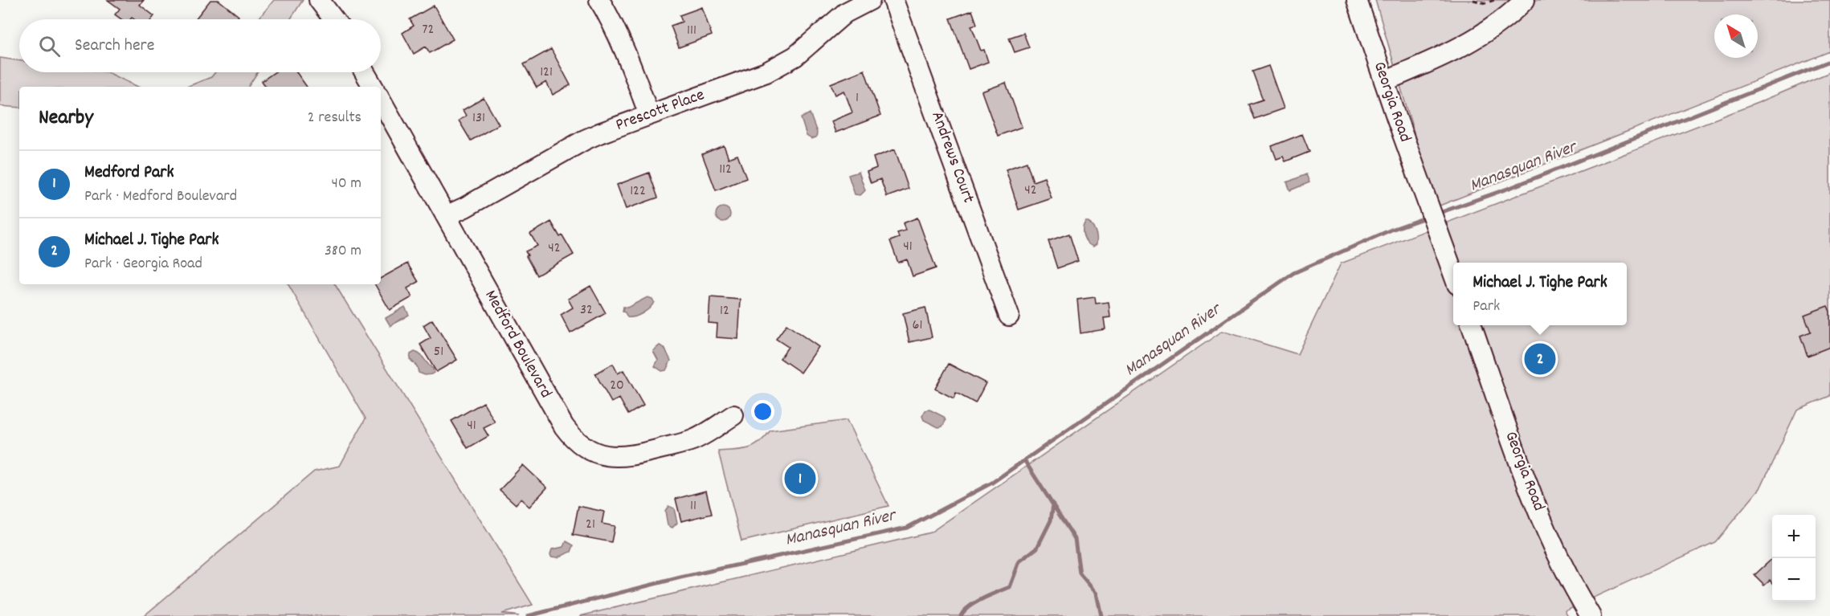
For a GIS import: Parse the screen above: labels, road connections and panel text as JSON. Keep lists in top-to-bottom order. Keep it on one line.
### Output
{"streets":{"street":["Georgia Road","Prescott Place","Andrews Court","Medford Boulevard"]},"crossings":[["Prescott Place","Medford Boulevard"]],"water":["Manasquan River"],"house_numbers":["72","111","121","1","131","112","42","122","41","42","32","12","61","51","20","41","11","21"],"north":"top left","page":{"search":"Search here","heading":["Nearby","2 results"],"list":[{"mark":"1","name":"Medford Park","note":"Park · Medford Boulevard","value":"40 m"},{"mark":"2","name":"Michael J. Tighe Park","note":"Park · Georgia Road","value":"380 m"}],"popup":["Michael J. Tighe Park","Park"],"pins":["2","1"],"map_buttons":["+","−"]}}
